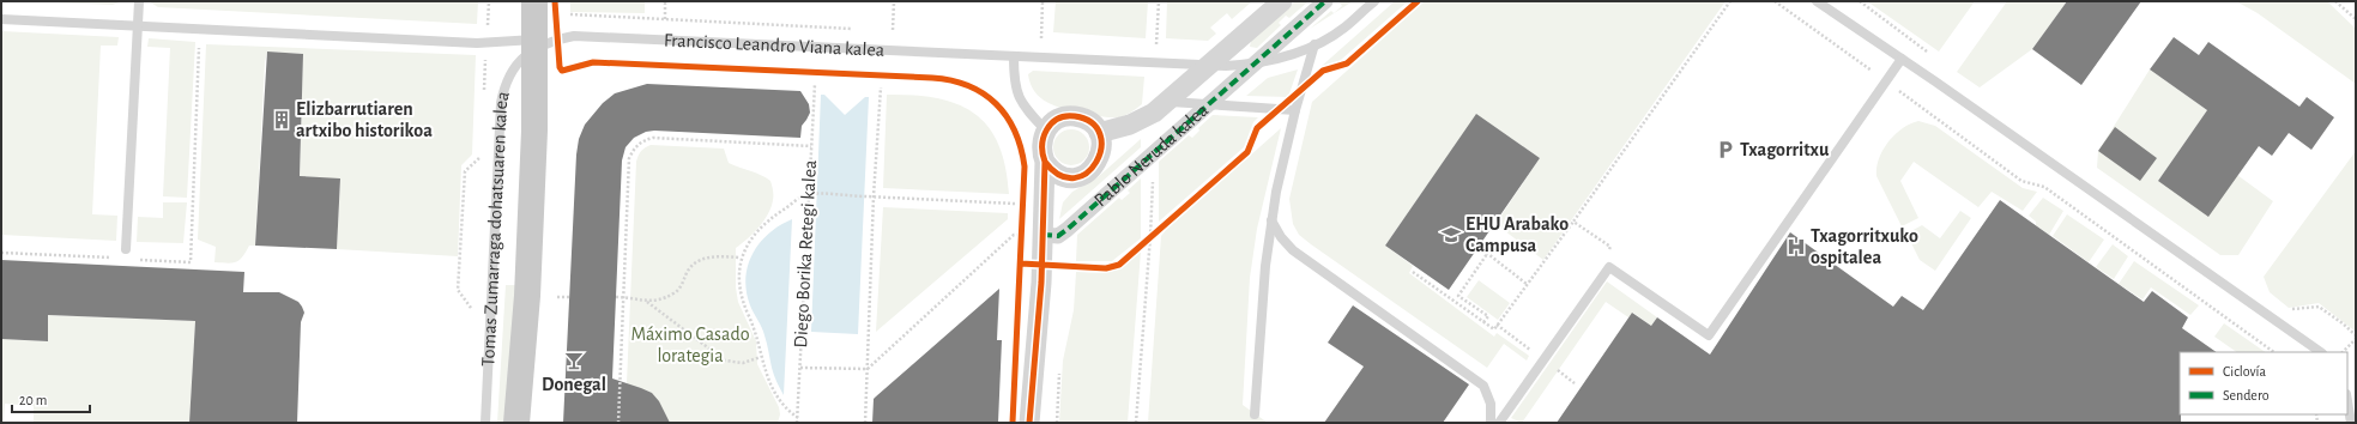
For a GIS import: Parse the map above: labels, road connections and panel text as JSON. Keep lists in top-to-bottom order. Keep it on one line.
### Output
{"streets":{"main road":["Tomas Zumarraga dohatsuaren kalea"],"street":["Pablo Neruda kalea"],"lane":["Francisco Leandro Viana kalea"],"path":["Diego Borika Retegi kalea"]},"crossings":[["Francisco Leandro Viana kalea","Pablo Neruda kalea"],["Francisco Leandro Viana kalea","Tomas Zumarraga dohatsuaren kalea"]],"parks":["Máximo Casado lorategia"],"places":{"building":["Elizbarrutiaren artxibo historikoa"],"parking":["Txagorritxu"],"school or university":["EHU Arabako Campusa"],"hospital":["Txagorritxuko ospitalea"],"bar":["Donegal"]},"legend":["Ciclovía","Sendero"],"scale_bar":"20 m"}
